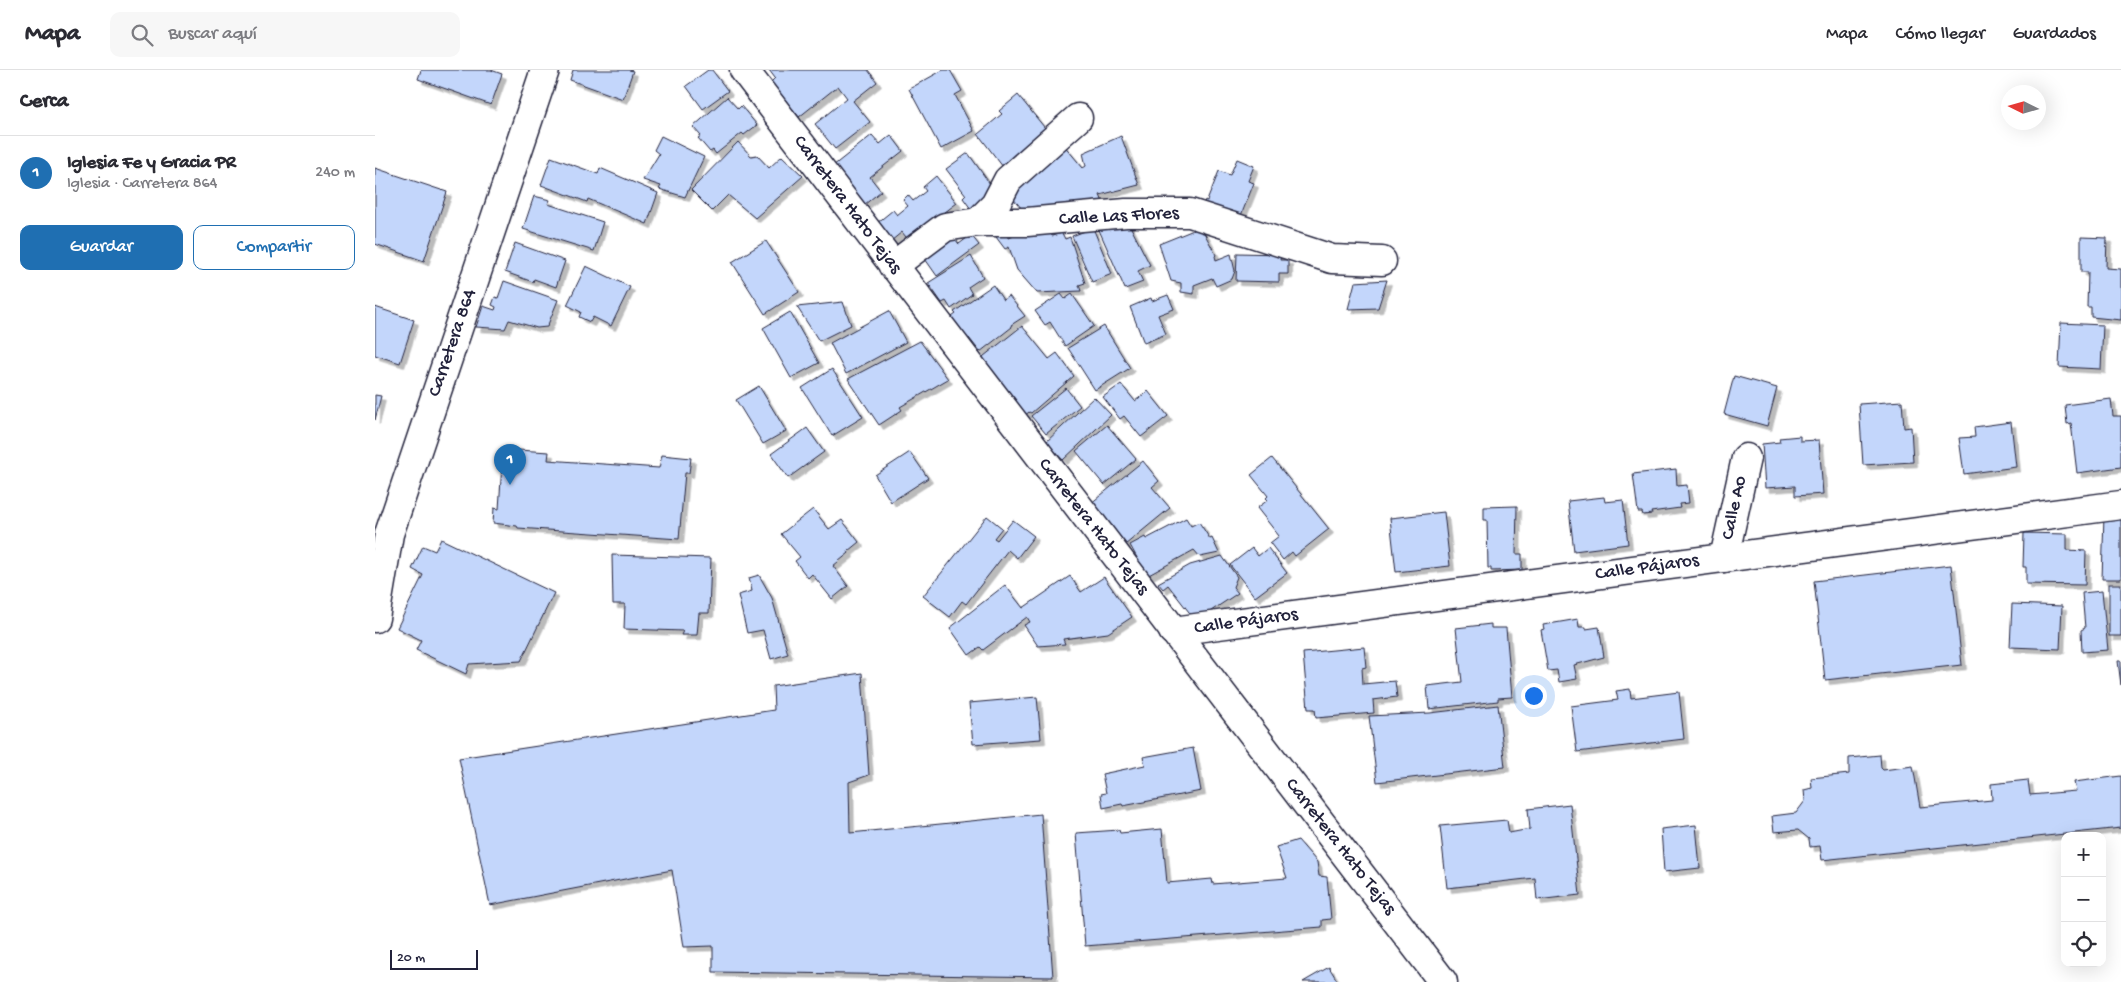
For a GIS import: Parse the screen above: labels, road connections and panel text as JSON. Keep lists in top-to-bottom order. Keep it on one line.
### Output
{"streets":{"street":["Carretera Hato Tejas","Calle Las Flores","Carretera 864","Calle Ao","Calle Pájaros"]},"crossings":[["Carretera Hato Tejas","Calle Las Flores"],["Carretera Hato Tejas","Calle Pájaros"],["Calle Ao","Calle Pájaros"]],"scale_bar":"20 m","north":"left","page":{"header":"Mapa","search":"Buscar aquí","nav":["Mapa","Cómo llegar","Guardados"],"heading":"Cerca","list":[{"mark":"1","name":"Iglesia Fe y Gracia PR","note":"Iglesia · Carretera 864","value":"240 m"}],"buttons":["Guardar","Compartir"],"pins":"1","map_buttons":["+","−"],"scale":"20 m"}}
